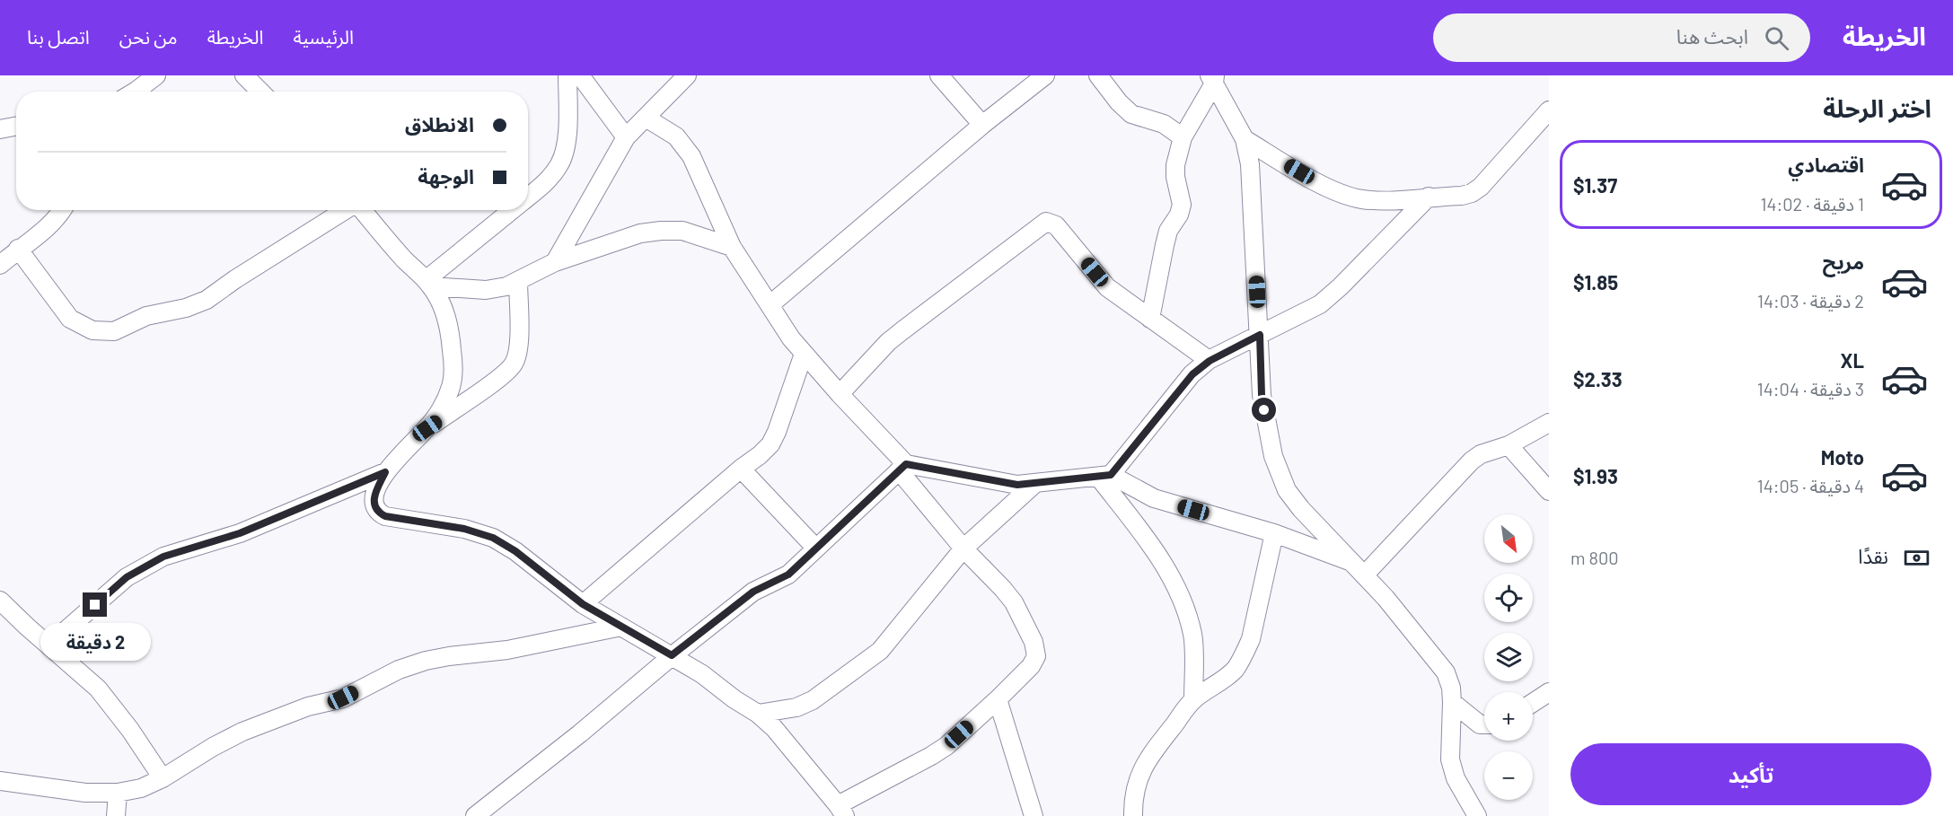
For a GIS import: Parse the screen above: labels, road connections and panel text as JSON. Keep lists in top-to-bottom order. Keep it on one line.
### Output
{"north":"bottom right","page":{"header":"الخريطة","search":"ابحث هنا","nav":["الرئيسية","الخريطة","من نحن","اتصل بنا"],"heading":"اختر الرحلة","banner":["الانطلاق","الوجهة"],"list":[{"name":"اقتصادي","note":"1 دقيقة · 14:02","value":"$1.37"},{"name":"مريح","note":"2 دقيقة · 14:03","value":"$1.85"},{"name":"XL","note":"3 دقيقة · 14:04","value":"$2.33"},{"name":"Moto","note":"4 دقيقة · 14:05","value":"$1.93"}],"map_buttons":["+","−"],"pay":["نقدًا","800 m"],"bubble":"2 دقيقة","buttons":"تأكيد"}}
